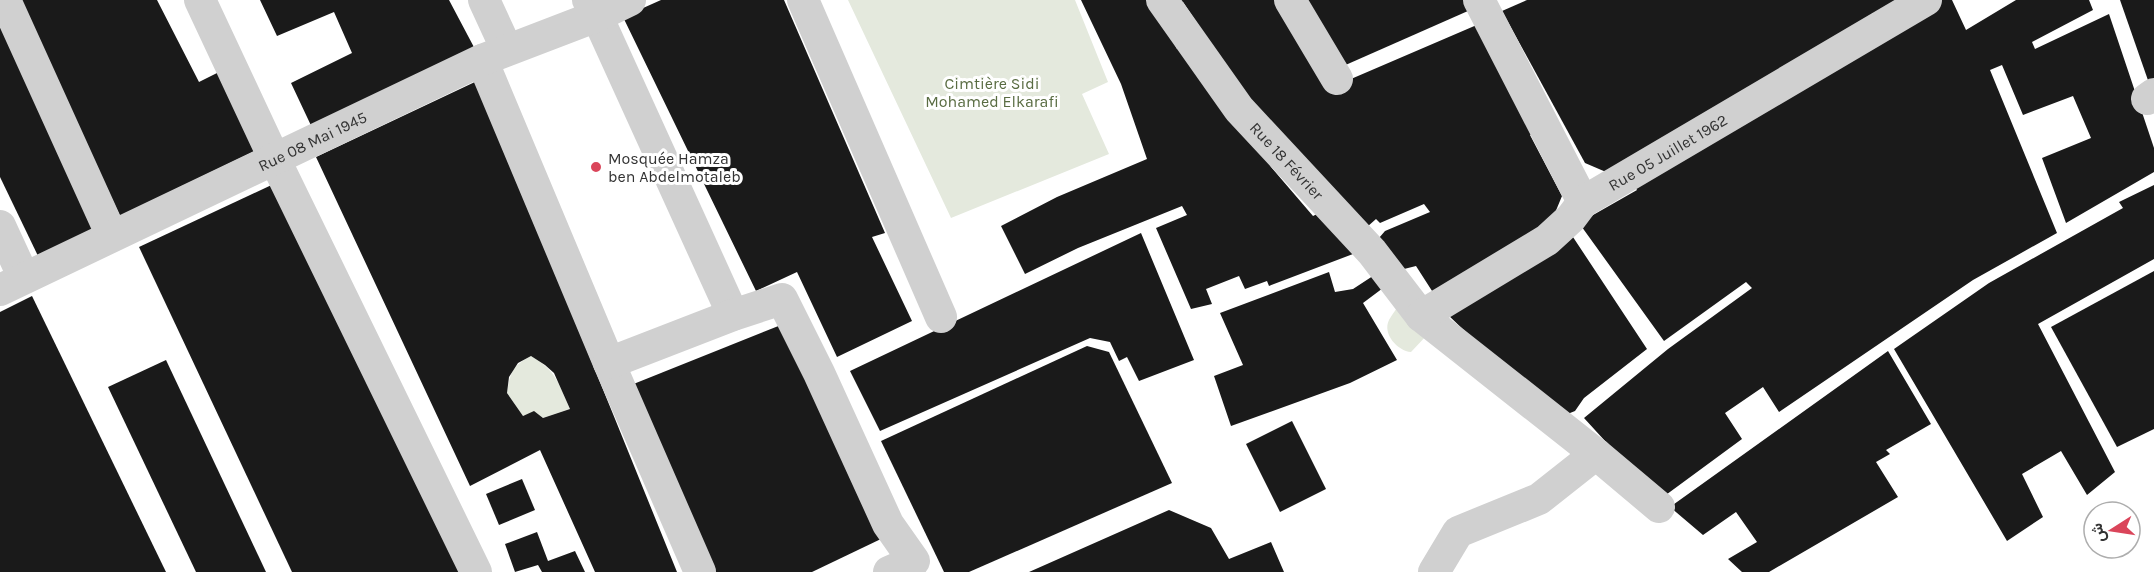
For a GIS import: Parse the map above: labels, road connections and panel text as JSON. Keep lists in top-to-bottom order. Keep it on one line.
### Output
{"streets":{"street":["Rue 08 Mai 1945","Rue 05 Juillet 1962","Rue 18 Février"]},"crossings":[["Rue 05 Juillet 1962","Rue 18 Février"]],"parks":["Cimtière Sidi Mohamed Elkarafi"],"places":["Mosquée Hamza ben Abdelmotaleb"],"north":"left"}
